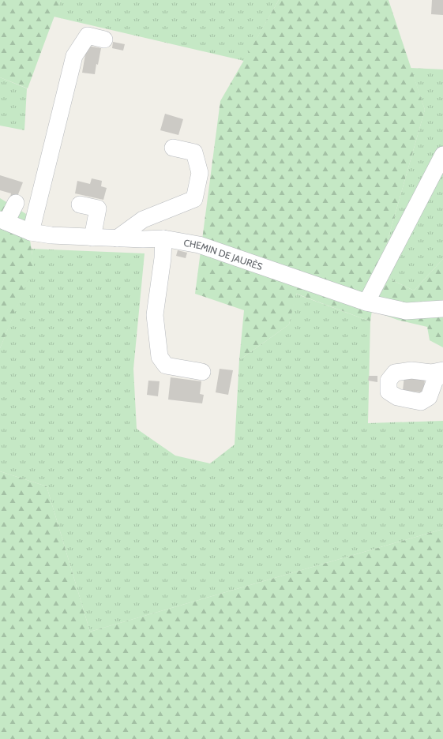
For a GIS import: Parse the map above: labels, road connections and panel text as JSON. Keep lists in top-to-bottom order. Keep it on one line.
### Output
{"streets":{"street":["CHEMIN DE JAURÈS"]}}
